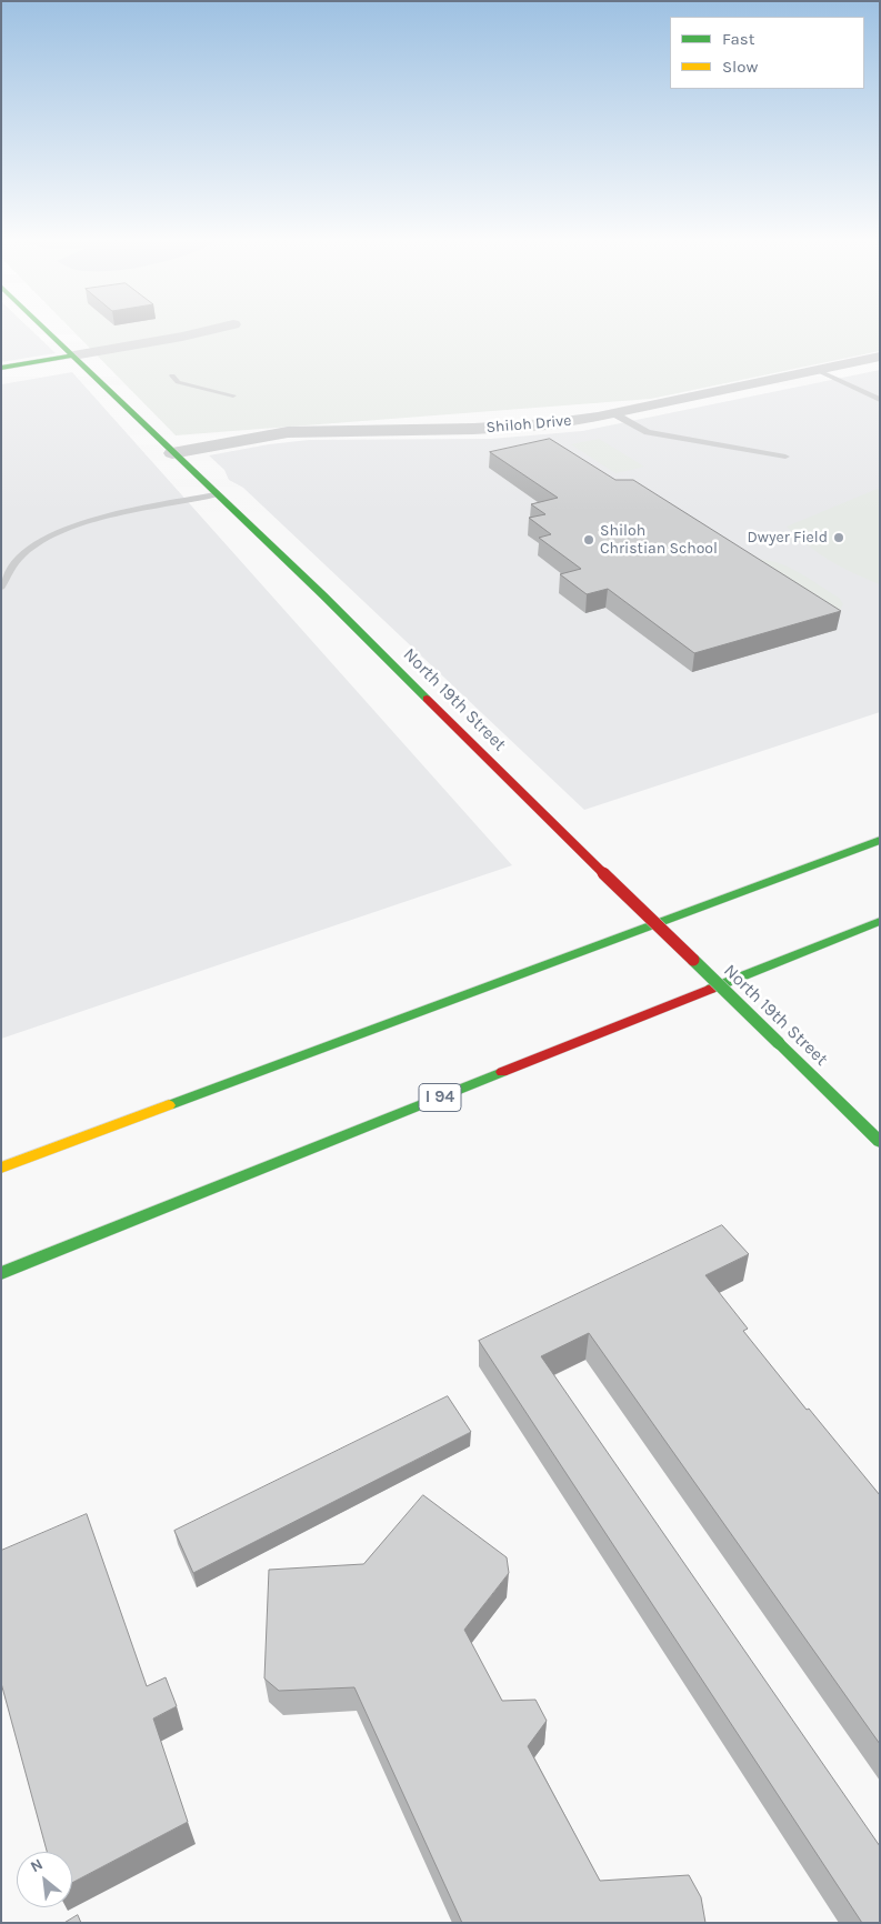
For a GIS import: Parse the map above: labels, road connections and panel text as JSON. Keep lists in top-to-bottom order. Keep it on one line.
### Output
{"streets":{"main road":["North 19th Street","I 94"],"street":["Shiloh Drive"]},"crossings":[["Shiloh Drive","North 19th Street"]],"places":["Dwyer Field","Shiloh Christian School"],"legend":["Fast","Slow"],"north":"top left"}
